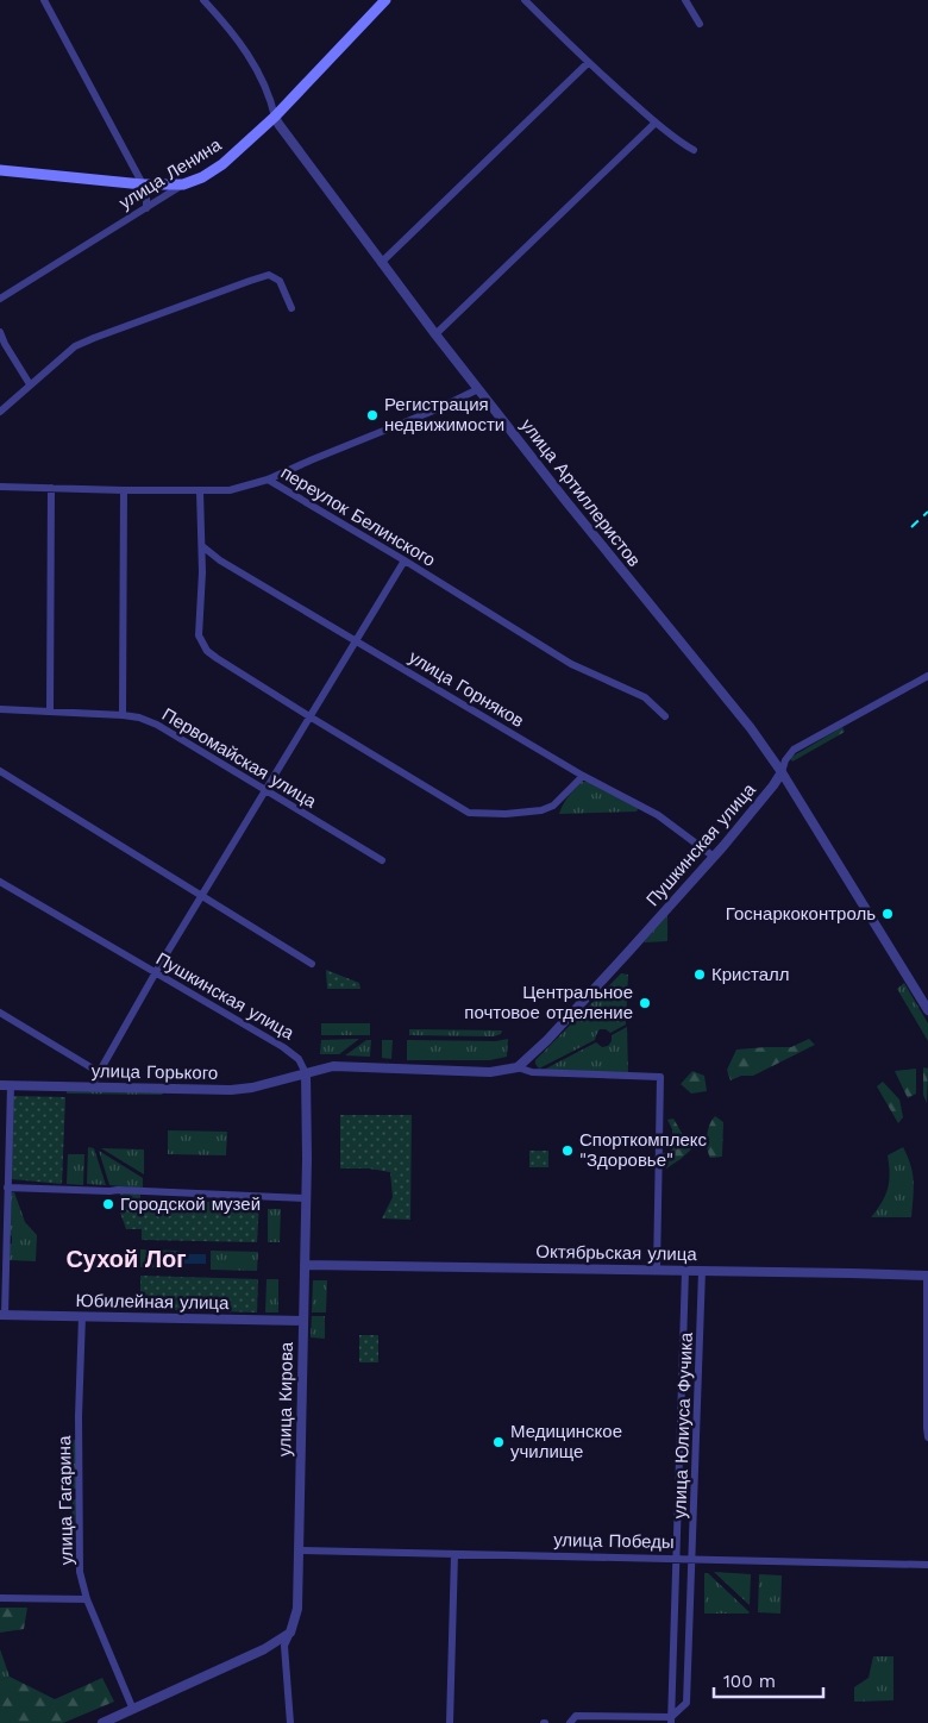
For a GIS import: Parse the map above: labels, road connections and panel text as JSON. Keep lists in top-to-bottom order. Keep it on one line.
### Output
{"streets":{"main road":["улица Ленина"],"street":["улица Артиллеристов","переулок Белинского","улица Горняков","Первомайская улица","Пушкинская улица","улица Горького","Октябрьская улица","Юбилейная улица","улица Кирова","улица Юлиуса Фучика","улица Гагарина","улица Победы"]},"crossings":[["улица Ленина","улица Артиллеристов"],["улица Артиллеристов","Пушкинская улица"],["улица Горняков","Пушкинская улица"],["Пушкинская улица","улица Горького"],["Пушкинская улица","улица Кирова"],["улица Горького","улица Кирова"],["Октябрьская улица","улица Кирова"],["Октябрьская улица","улица Юлиуса Фучика"],["Юбилейная улица","улица Кирова"],["Юбилейная улица","улица Гагарина"],["улица Кирова","улица Победы"],["улица Юлиуса Фучика","улица Победы"]],"districts":["Сухой Лог"],"places":["Регистрация недвижимости","Госнаркоконтроль","Кристалл","Центральное почтовое отделение","Спорткомплекс \"Здоровье\"","Городской музей","Медицинское училище"],"scale_bar":"100 m"}
